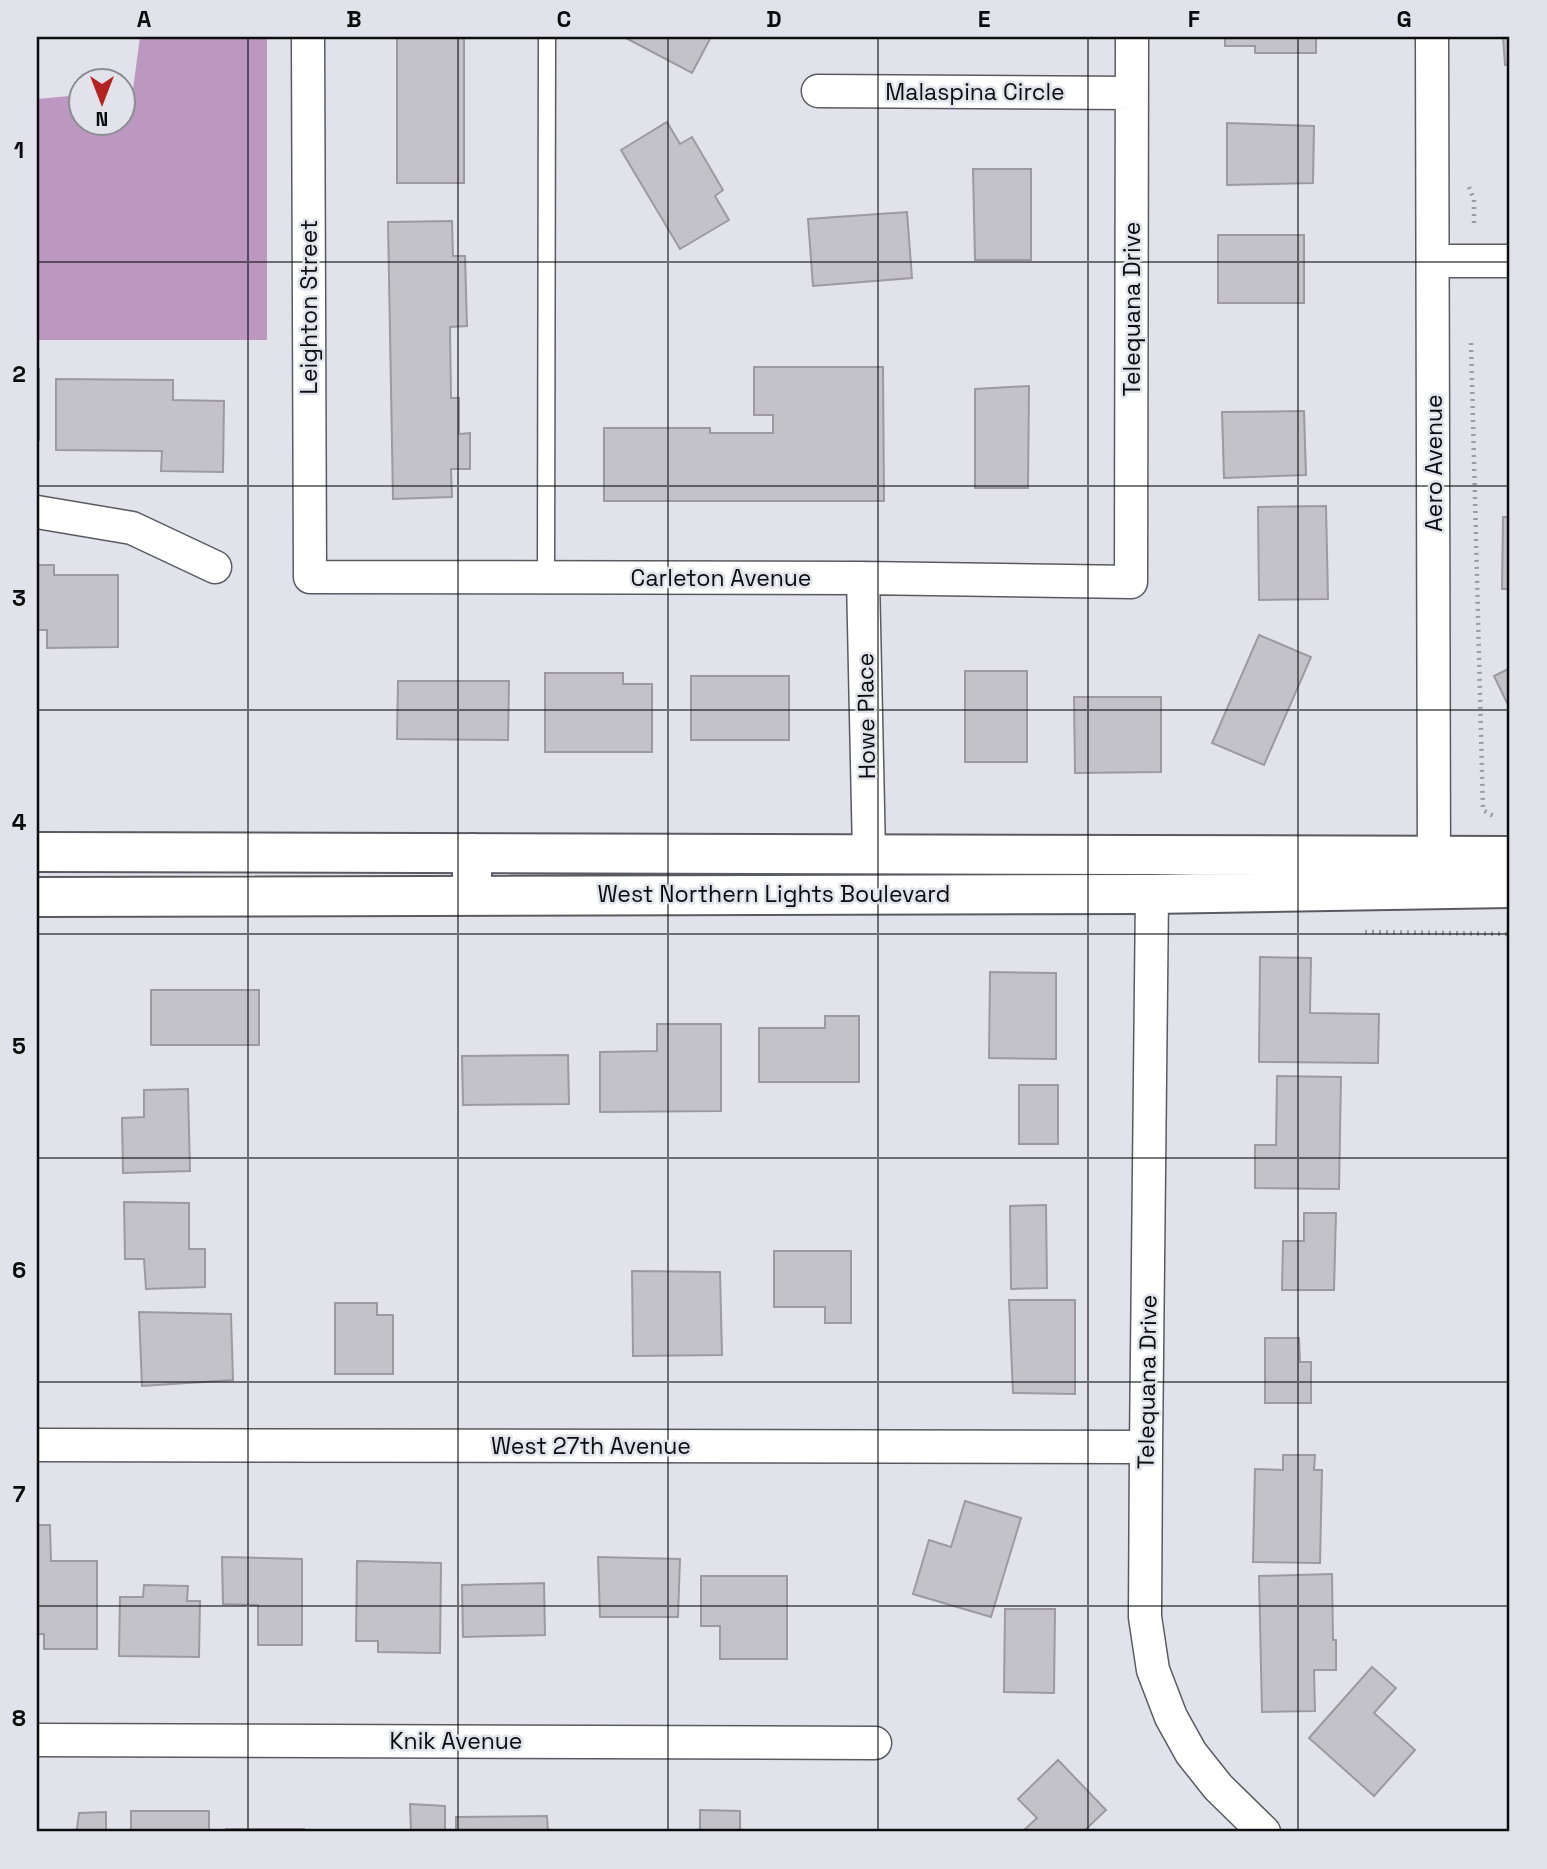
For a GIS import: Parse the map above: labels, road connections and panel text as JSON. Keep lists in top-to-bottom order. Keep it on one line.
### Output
{"streets":{"street":["Malaspina Circle","Leighton Street","Telequana Drive","Aero Avenue","Carleton Avenue","Howe Place","West Northern Lights Boulevard","West 27th Avenue","Knik Avenue"]},"crossings":[["Malaspina Circle","Telequana Drive"],["Leighton Street","Carleton Avenue"],["Telequana Drive","Carleton Avenue"],["Telequana Drive","West Northern Lights Boulevard"],["Telequana Drive","West 27th Avenue"],["Aero Avenue","West Northern Lights Boulevard"],["Carleton Avenue","Howe Place"],["Howe Place","West Northern Lights Boulevard"]],"north":"bottom","grid":{"columns":["A","B","C","D","E","F","G"],"rows":["1","2","3","4","5","6","7","8"]}}
